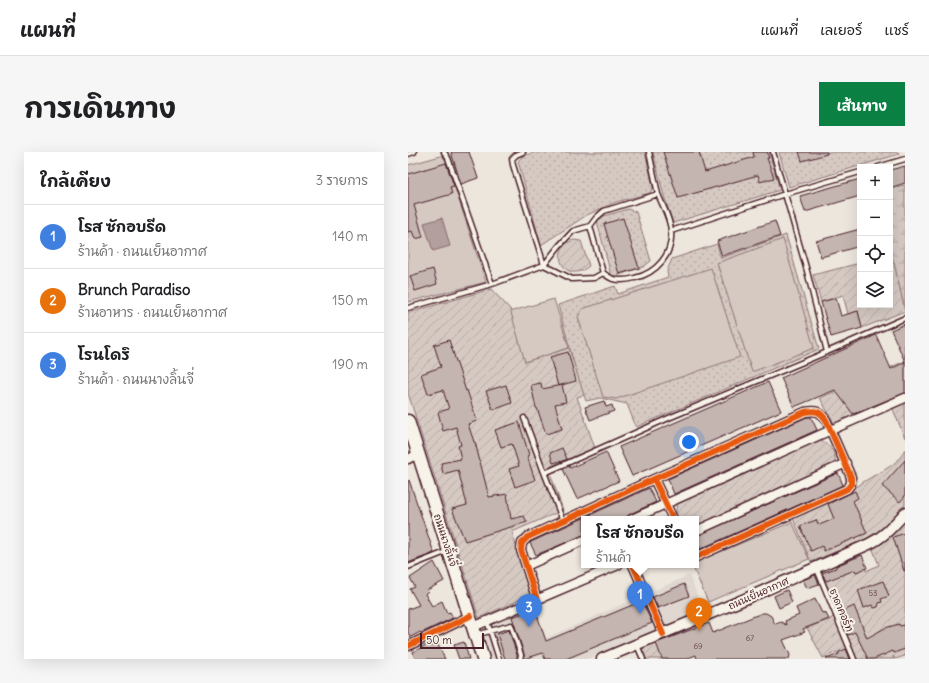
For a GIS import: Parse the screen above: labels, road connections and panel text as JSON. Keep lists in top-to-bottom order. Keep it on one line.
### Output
{"streets":{"main road":["ถนนนางลิ้นจี่"],"street":["ถนนเย็นอากาศ"],"lane":["ธาดาคอร์ท"]},"crossings":[["ถนนเย็นอากาศ","ธาดาคอร์ท"]],"house_numbers":["53","67","69"],"scale_bar":"50 m","page":{"header":"แผนที่","nav":["แผนที่","เลเยอร์","แชร์"],"title":"การเดินทาง","buttons":"เส้นทาง","heading":["ใกล้เคียง","3 รายการ"],"map_buttons":["+","−"],"list":[{"mark":"1","name":"โรส ซักอบรีด","note":"ร้านค้า · ถนนเย็นอากาศ","value":"140 m"},{"mark":"2","name":"Brunch Paradiso","note":"ร้านอาหาร · ถนนเย็นอากาศ","value":"150 m"},{"mark":"3","name":"โรนโดริ","note":"ร้านค้า · ถนนนางลิ้นจี่","value":"190 m"}],"popup":["โรส ซักอบรีด","ร้านค้า"],"pins":["1","3","2"],"scale":"50 m"}}
